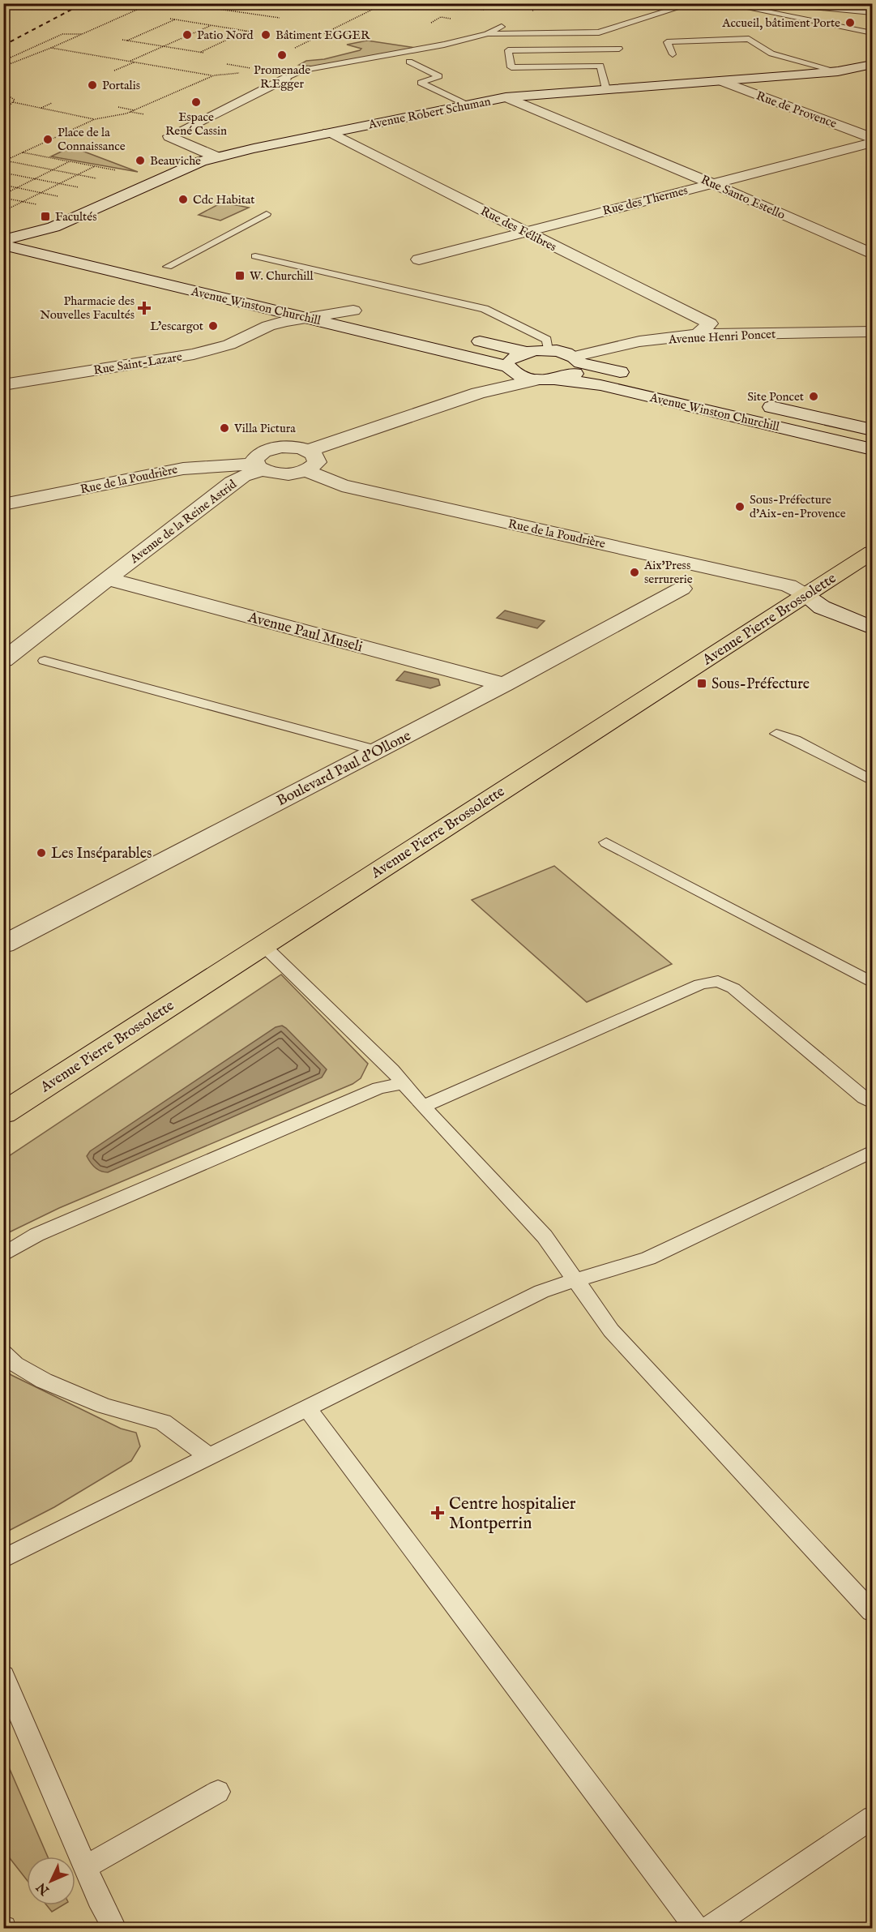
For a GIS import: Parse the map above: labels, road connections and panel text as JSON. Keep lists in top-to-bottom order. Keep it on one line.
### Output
{"streets":{"main road":["Avenue Pierre Brossolette"],"street":["Rue de Provence","Avenue Robert Schuman","Rue Santo Estello","Rue des Thermes","Rue des Félibres","Avenue Winston Churchill","Avenue Henri Poncet","Rue Saint-Lazare","Rue de la Poudrière","Avenue de la Reine Astrid","Avenue Paul Museli","Boulevard Paul d'Ollone"]},"crossings":[["Rue de Provence","Avenue Robert Schuman"],["Avenue Robert Schuman","Rue Santo Estello"],["Avenue Robert Schuman","Rue des Félibres"],["Rue Santo Estello","Rue des Thermes"],["Rue des Thermes","Rue des Félibres"],["Rue des Félibres","Avenue Henri Poncet"],["Avenue Winston Churchill","Rue Saint-Lazare"],["Rue de la Poudrière","Avenue de la Reine Astrid"],["Rue de la Poudrière","Avenue Pierre Brossolette"],["Avenue de la Reine Astrid","Avenue Paul Museli"],["Avenue Paul Museli","Boulevard Paul d'Ollone"]],"places":{"other":["Accueil, bâtiment Porte","Patio Nord","Bâtiment EGGER","Promenade R.Egger","Portalis","Espace René Cassin","Place de la Connaissance","Beauviche","Cdc Habitat","L’escargot","Site Poncet","Villa Pictura","Sous-Préfecture d'Aix-en-Provence","Aix'Press serrurerie","Les Inséparables"],"transit":["Facultés","W. Churchill","Sous-Préfecture"],"health":["Pharmacie des Nouvelles Facultés","Centre hospitalier Montperrin"]},"north":"bottom left"}
